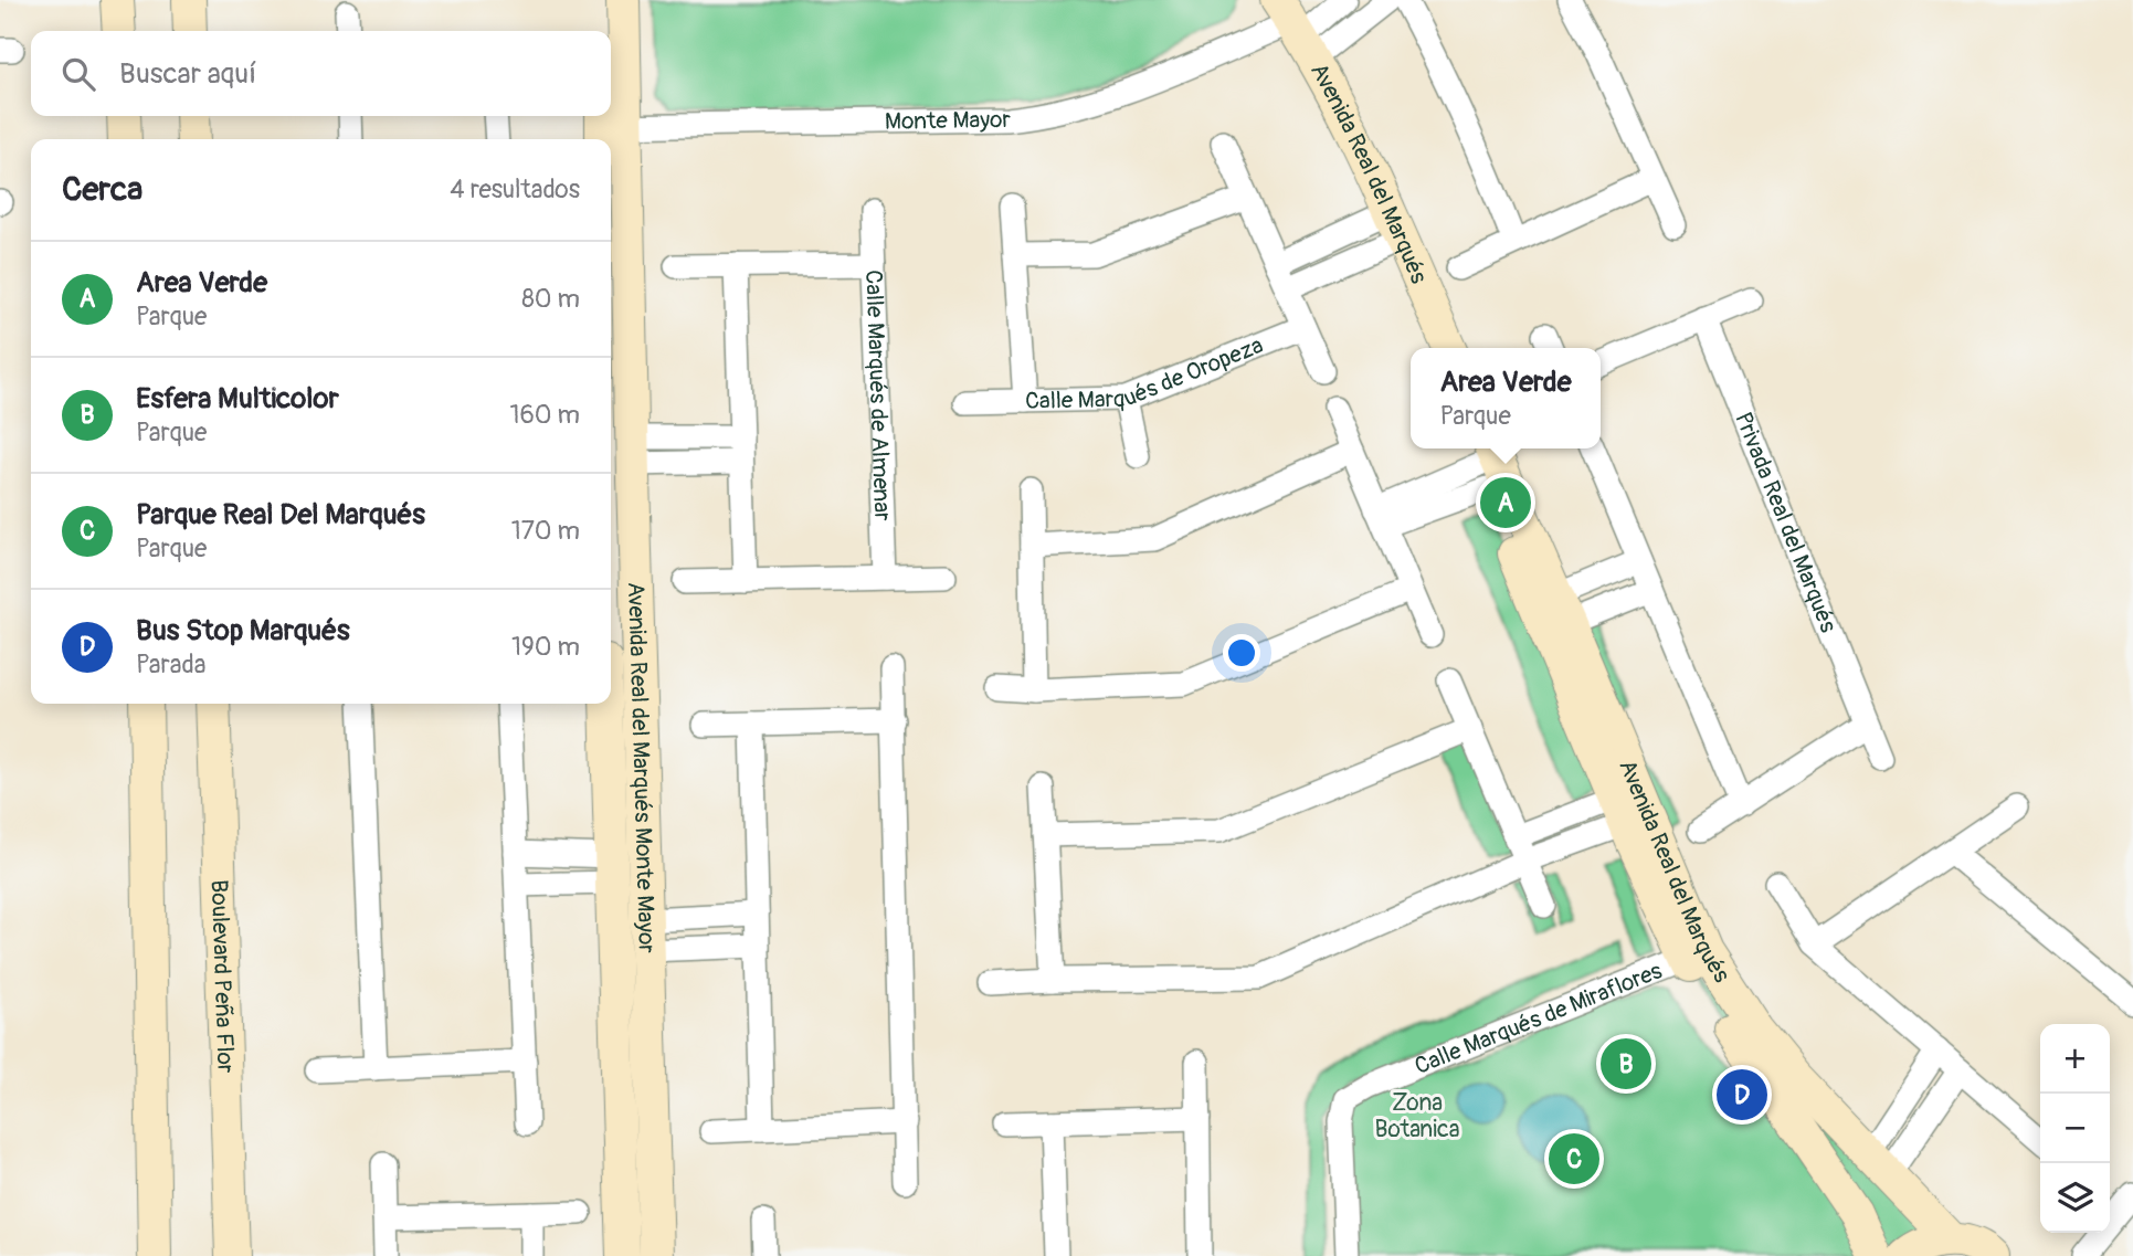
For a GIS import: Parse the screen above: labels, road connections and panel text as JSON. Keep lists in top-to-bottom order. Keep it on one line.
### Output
{"streets":{"street":["Monte Mayor","Avenida Real del Marqués","Calle Marqués de Oropeza","Calle Marqués de Almenar","Privada Real del Marqués","Avenida Real del Marqués Monte Mayor","Boulevard Peña Flor","Calle Marqués de Miraflores"]},"crossings":[["Monte Mayor","Avenida Real del Marqués"],["Avenida Real del Marqués","Calle Marqués de Miraflores"]],"parks":["Zona Botanica"],"page":{"search":"Buscar aquí","heading":["Cerca","4 resultados"],"list":[{"mark":"A","name":"Area Verde","note":"Parque","value":"80 m"},{"mark":"B","name":"Esfera Multicolor","note":"Parque","value":"160 m"},{"mark":"C","name":"Parque Real Del Marqués","note":"Parque","value":"170 m"},{"mark":"D","name":"Bus Stop Marqués","note":"Parada","value":"190 m"}],"popup":["Area Verde","Parque"],"pins":["A","B","D","C"],"map_buttons":["+","−"]}}
